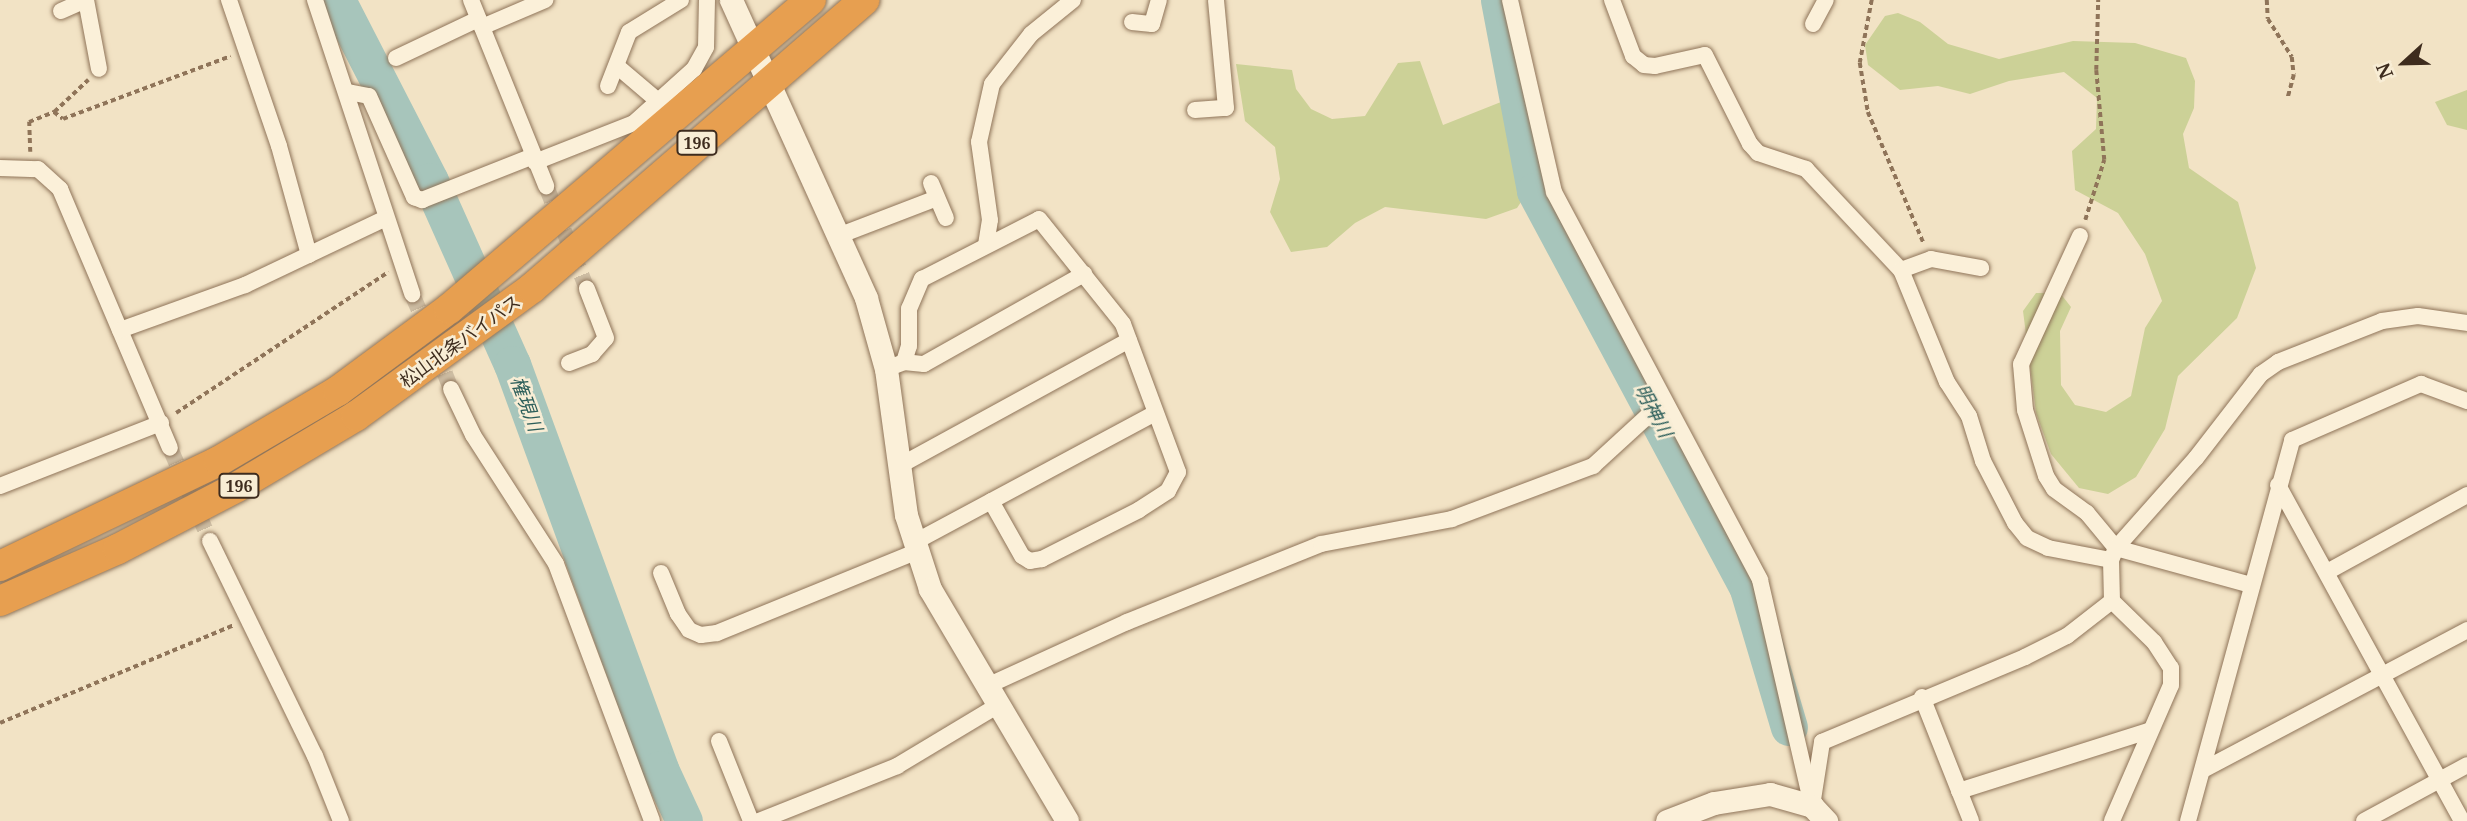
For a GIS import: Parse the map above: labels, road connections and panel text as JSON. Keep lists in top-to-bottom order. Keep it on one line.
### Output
{"streets":{"highway":["196","松山北条バイパス"]},"water":["権現川","明神川"],"north":"left"}
